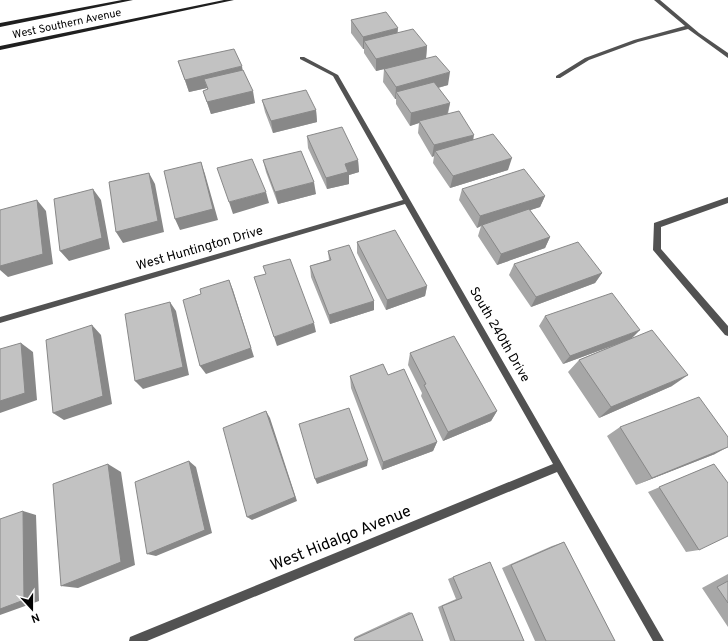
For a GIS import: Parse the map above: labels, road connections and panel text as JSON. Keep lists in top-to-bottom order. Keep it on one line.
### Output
{"streets":{"main road":["West Southern Avenue"],"street":["West Huntington Drive","South 240th Drive","West Hidalgo Avenue"]},"crossings":[["West Huntington Drive","South 240th Drive"],["South 240th Drive","West Hidalgo Avenue"]],"north":"bottom"}
